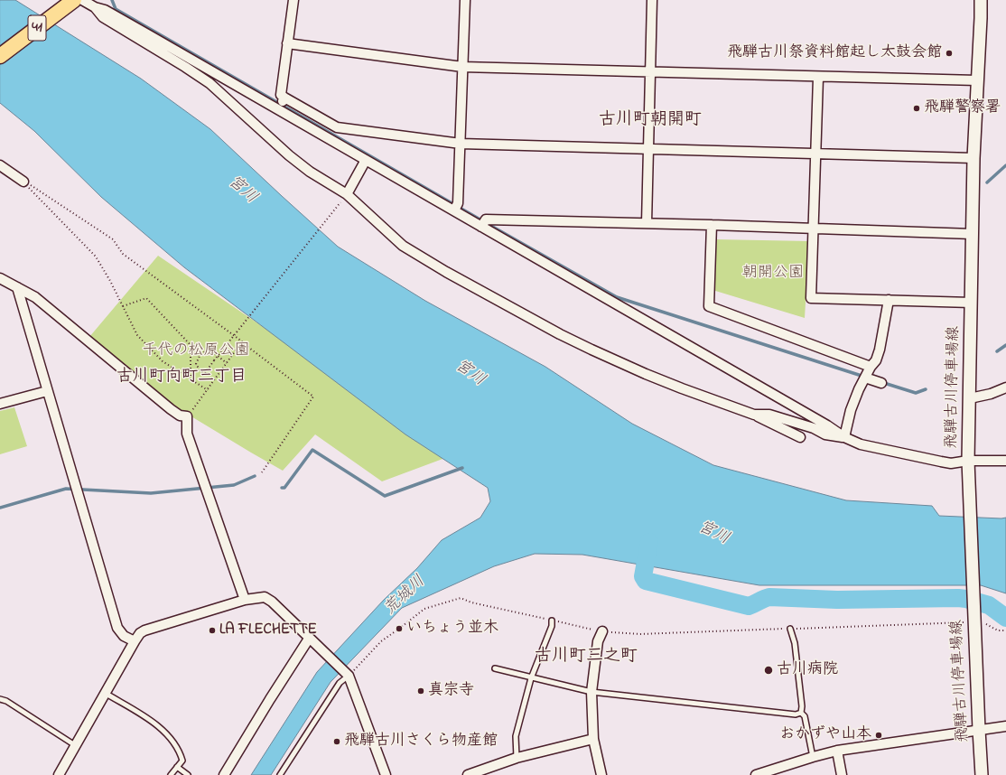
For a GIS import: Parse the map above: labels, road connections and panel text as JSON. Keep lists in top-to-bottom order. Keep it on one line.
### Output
{"streets":{"highway":["41"],"main road":["飛騨古川停車場線"]},"districts":["古川町朝開町","古川町向町三丁目","古川町三之町"],"water":["宮川","荒城川"],"parks":["朝開公園","千代の松原公園"],"places":["飛騨古川祭資料館起し太鼓会館","飛騨警察署","いちょう並木","LA FLECHETTE","古川病院","真宗寺","おかずや山本","飛騨古川さくら物産館"]}
